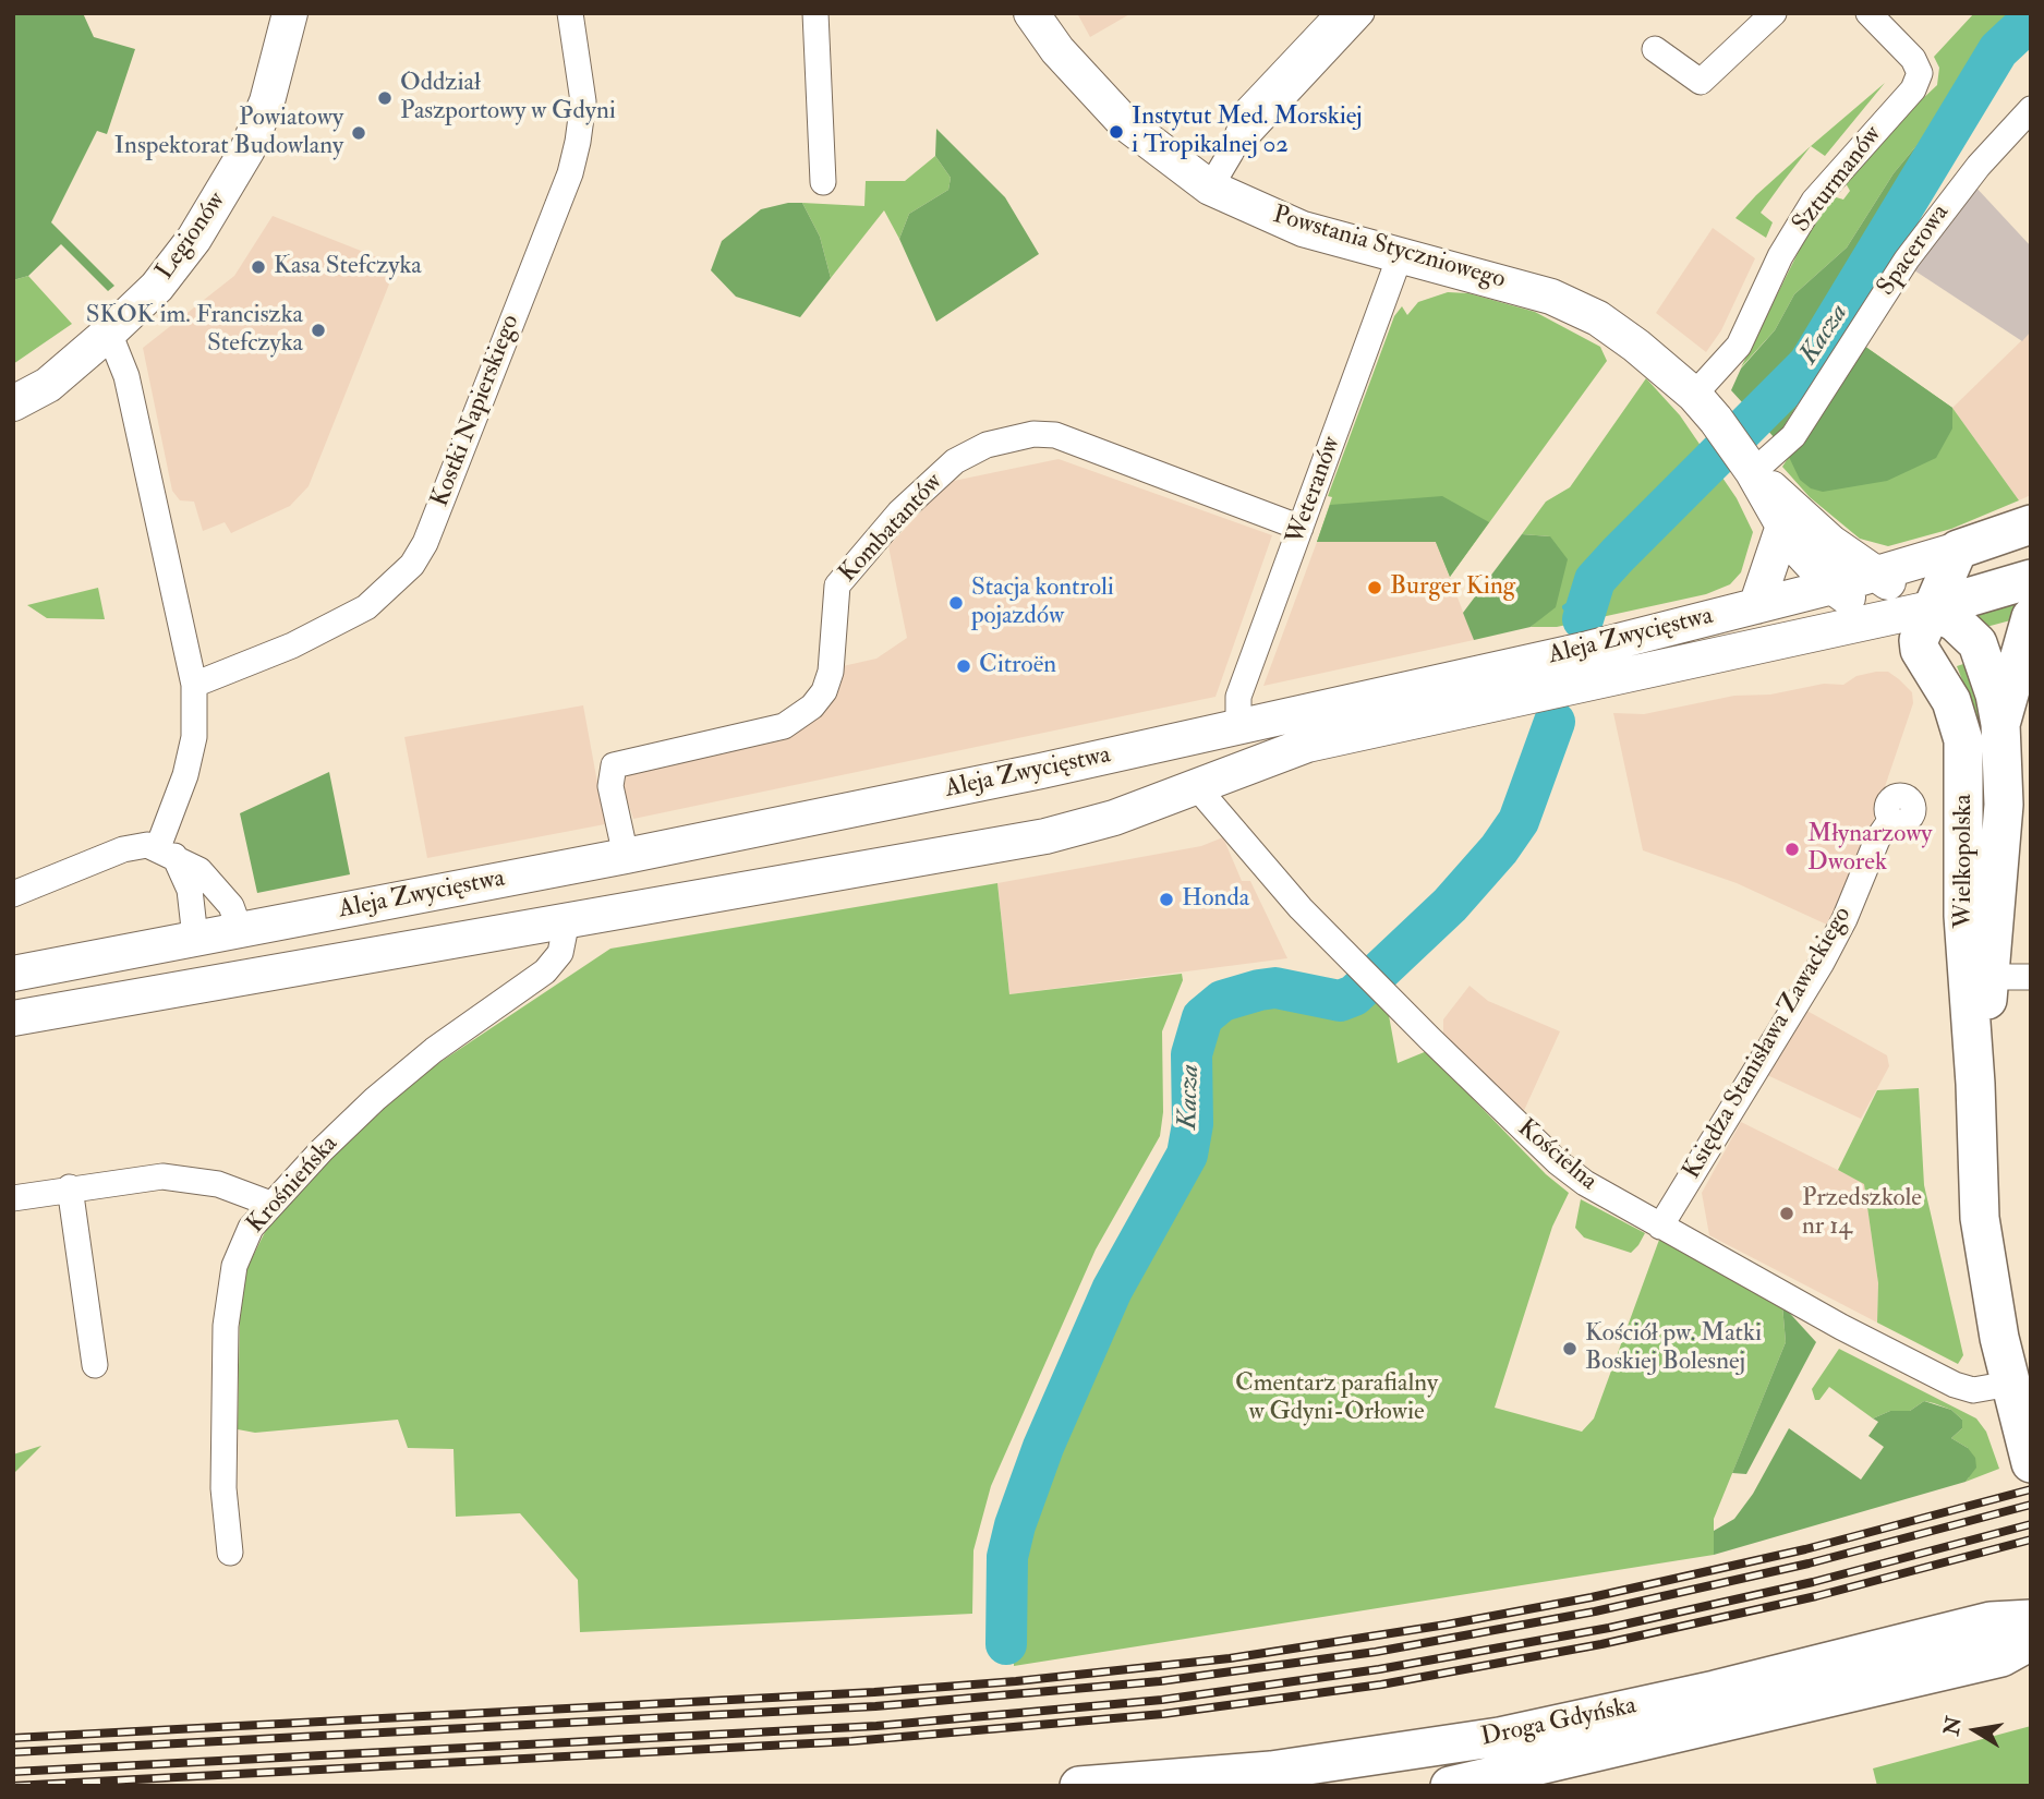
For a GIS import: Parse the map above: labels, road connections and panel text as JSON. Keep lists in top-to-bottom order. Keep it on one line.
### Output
{"streets":{"main road":["Legionów","Powstania Styczniowego","Aleja Zwycięstwa","Wielkopolska","Droga Gdyńska"],"street":["Szturmanów","Spacerowa","Kostki Napierskiego","Weteranów","Kombatantów","Księdza Stanisława Zawackiego","Kościelna","Krośnieńska"]},"crossings":[["Szturmanów","Powstania Styczniowego"],["Powstania Styczniowego","Spacerowa"],["Powstania Styczniowego","Weteranów"],["Powstania Styczniowego","Aleja Zwycięstwa"],["Powstania Styczniowego","Wielkopolska"],["Weteranów","Kombatantów"],["Weteranów","Aleja Zwycięstwa"],["Kombatantów","Aleja Zwycięstwa"],["Aleja Zwycięstwa","Wielkopolska"],["Aleja Zwycięstwa","Kościelna"],["Aleja Zwycięstwa","Krośnieńska"],["Wielkopolska","Kościelna"],["Księdza Stanisława Zawackiego","Kościelna"]],"water":["Kacza"],"parks":["Cmentarz parafialny w Gdyni-Orłowie"],"places":["Oddział Paszportowy w Gdyni","Instytut Med. Morskiej i Tropikalnej 02","Powiatowy Inspektorat Budowlany","Kasa Stefczyka","SKOK im. Franciszka Stefczyka","Burger King","Stacja kontroli pojazdów","Citroën","Młynarzowy Dworek","Honda","Przedszkole nr 14","Kościół pw. Matki Boskiej Bolesnej"],"north":"left"}
